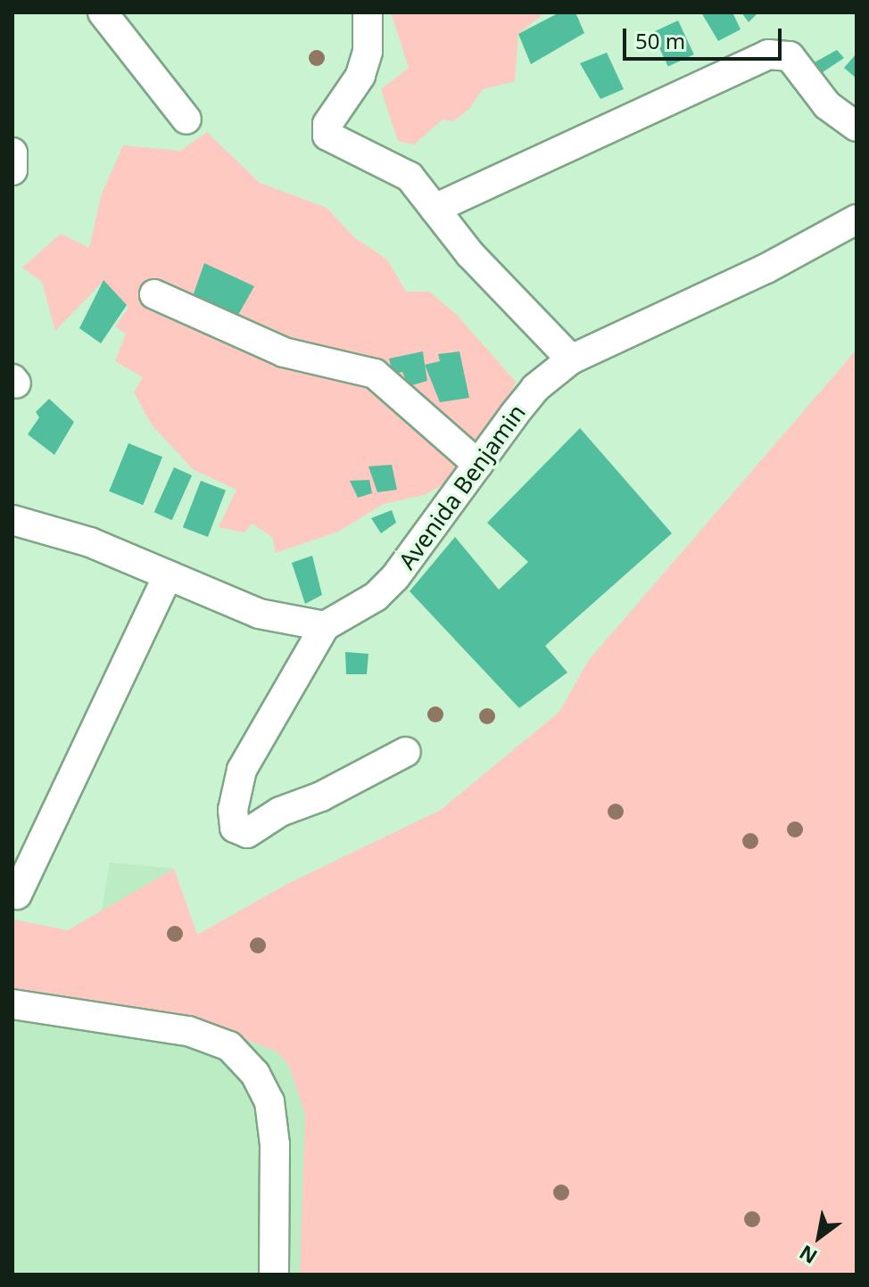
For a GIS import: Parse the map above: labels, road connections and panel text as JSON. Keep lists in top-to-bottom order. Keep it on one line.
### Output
{"streets":{"street":["Avenida Benjamin"]},"scale_bar":"50 m","north":"bottom left"}
